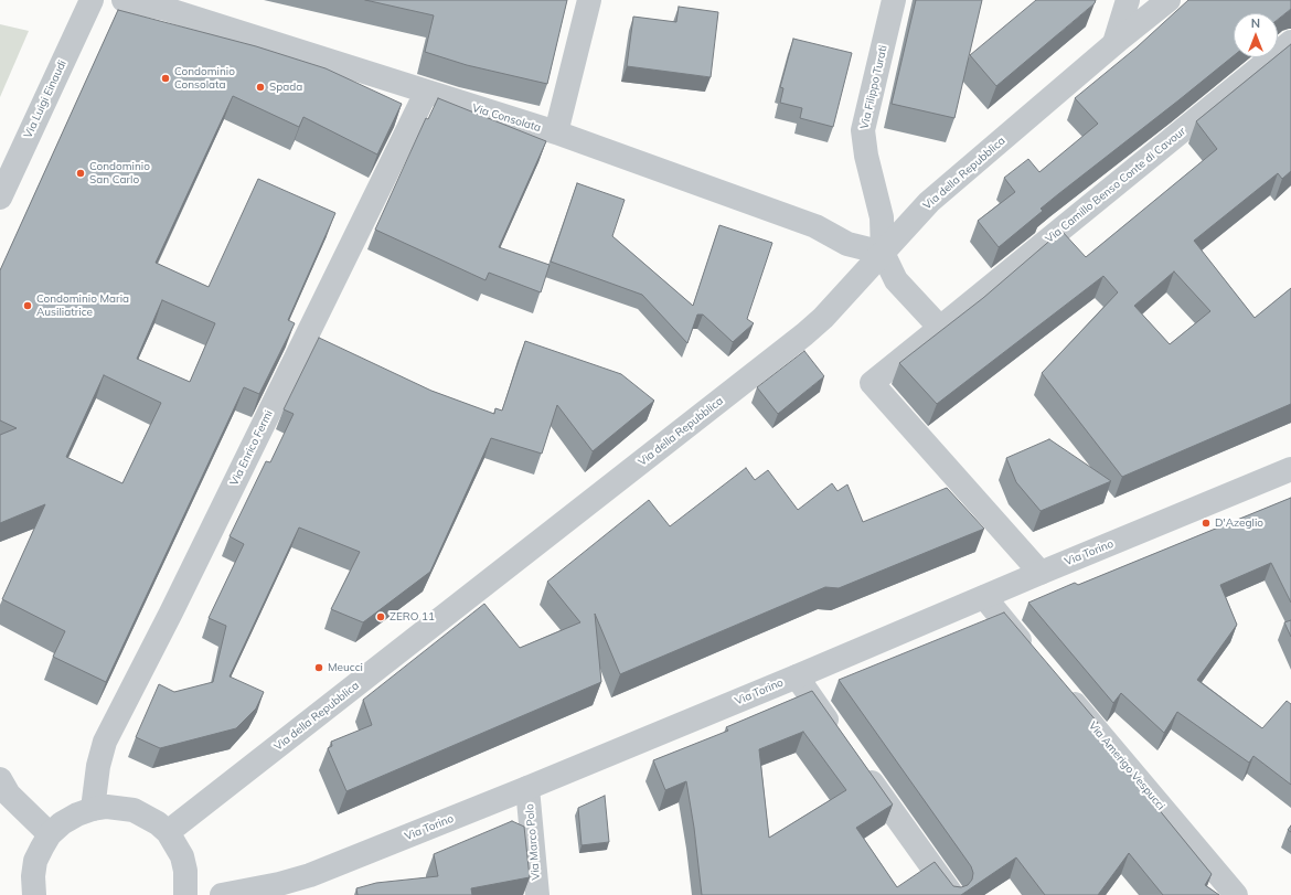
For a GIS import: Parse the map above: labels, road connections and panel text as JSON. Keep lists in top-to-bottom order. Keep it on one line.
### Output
{"streets":{"street":["Via Filippo Turati","Via Luigi Einaudi","Via Consolata","Via della Repubblica","Via Camillo Benso Conte di Cavour","Via Enrico Fermi","Via Torino","Via Amerigo Vespucci","Via Marco Polo"]},"crossings":[["Via Filippo Turati","Via Consolata"],["Via Filippo Turati","Via della Repubblica"],["Via Consolata","Via della Repubblica"],["Via Consolata","Via Enrico Fermi"],["Via Camillo Benso Conte di Cavour","Via Torino"],["Via Torino","Via Marco Polo"]],"places":["Condominio Consolata","Spada","Condominio San Carlo","Condominio Maria Ausiliatrice","D'Azeglio","ZERO 11","Meucci"],"north":"top"}
